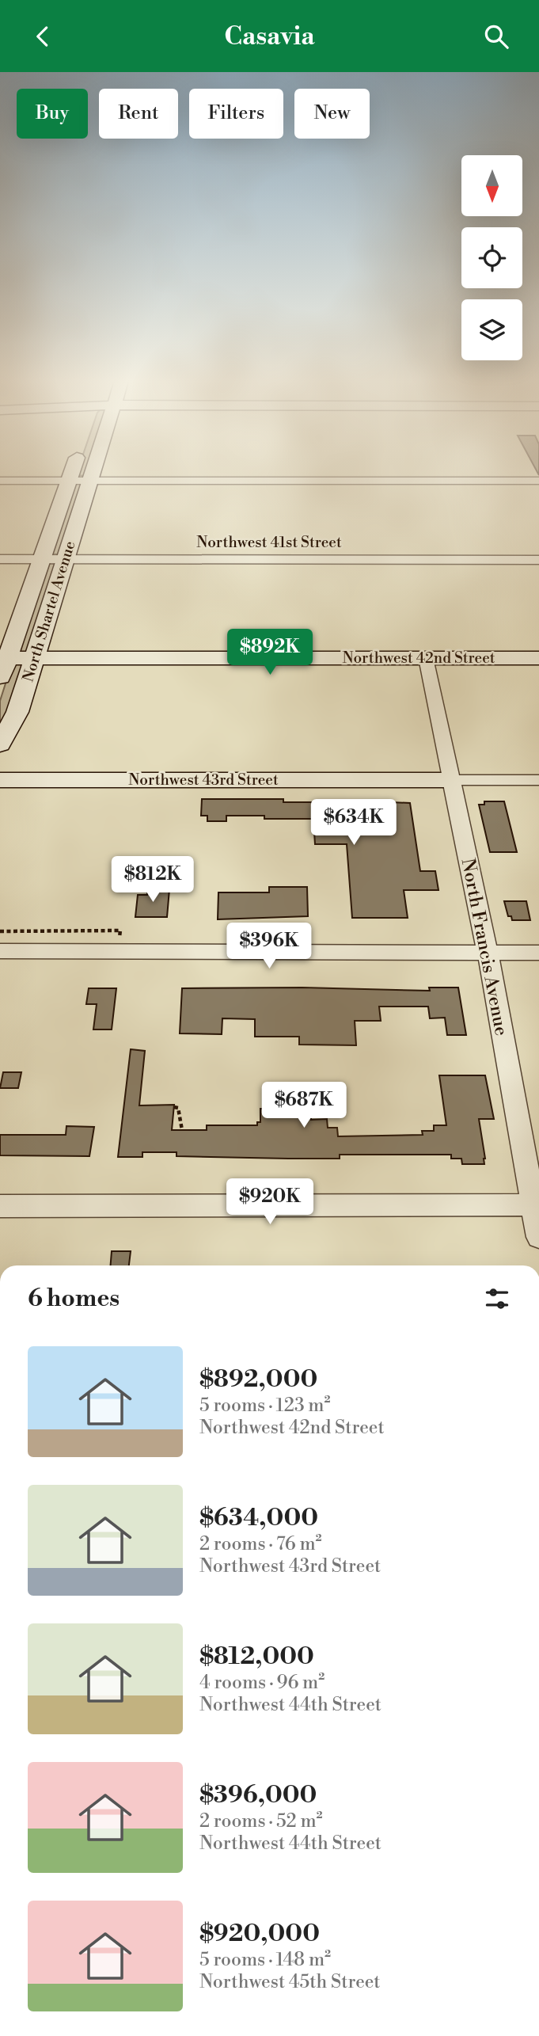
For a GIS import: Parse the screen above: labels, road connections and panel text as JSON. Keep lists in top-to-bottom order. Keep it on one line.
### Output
{"streets":{"street":["Northwest 41st Street","North Shartel Avenue","Northwest 42nd Street","Northwest 43rd Street","North Francis Avenue"]},"crossings":[["Northwest 41st Street","North Shartel Avenue"],["North Shartel Avenue","Northwest 42nd Street"],["Northwest 42nd Street","North Francis Avenue"],["Northwest 43rd Street","North Francis Avenue"]],"north":"bottom","page":{"header":"Casavia","chip":["Buy","Rent","Filters","New"],"price":["$892K","$634K","$812K","$396K","$687K","$920K"],"heading":"6 homes","list":[{"name":"$892,000","note":"5 rooms · 123 m² · Northwest 42nd Street"},{"name":"$634,000","note":"2 rooms · 76 m² · Northwest 43rd Street"},{"name":"$812,000","note":"4 rooms · 96 m² · Northwest 44th Street"},{"name":"$396,000","note":"2 rooms · 52 m² · Northwest 44th Street"},{"name":"$920,000","note":"5 rooms · 148 m² · Northwest 45th Street"}]}}
